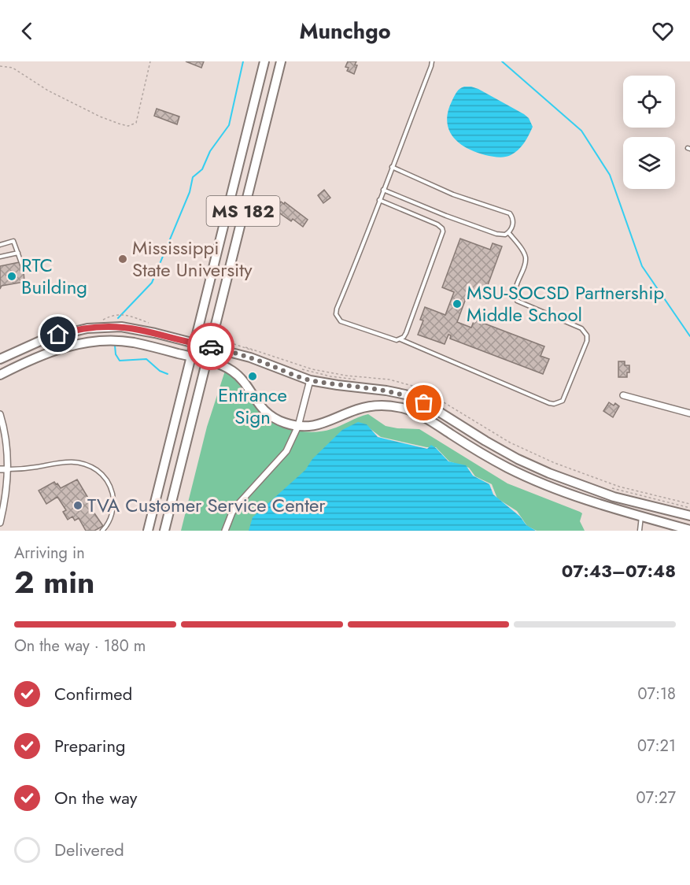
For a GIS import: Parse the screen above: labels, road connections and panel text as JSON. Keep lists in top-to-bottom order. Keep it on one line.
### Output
{"streets":{"street":["MS 182"]},"places":["Mississippi State University","RTC Building","MSU-SOCSD Partnership Middle School","Entrance Sign","TVA Customer Service Center"],"page":{"header":"Munchgo","heading":["2 min","Arriving in","07:43–07:48"],"bar":"On the way · 180 m","list":[["Confirmed","07:18"],["Preparing","07:21"],["On the way","07:27"],"Delivered"]}}
